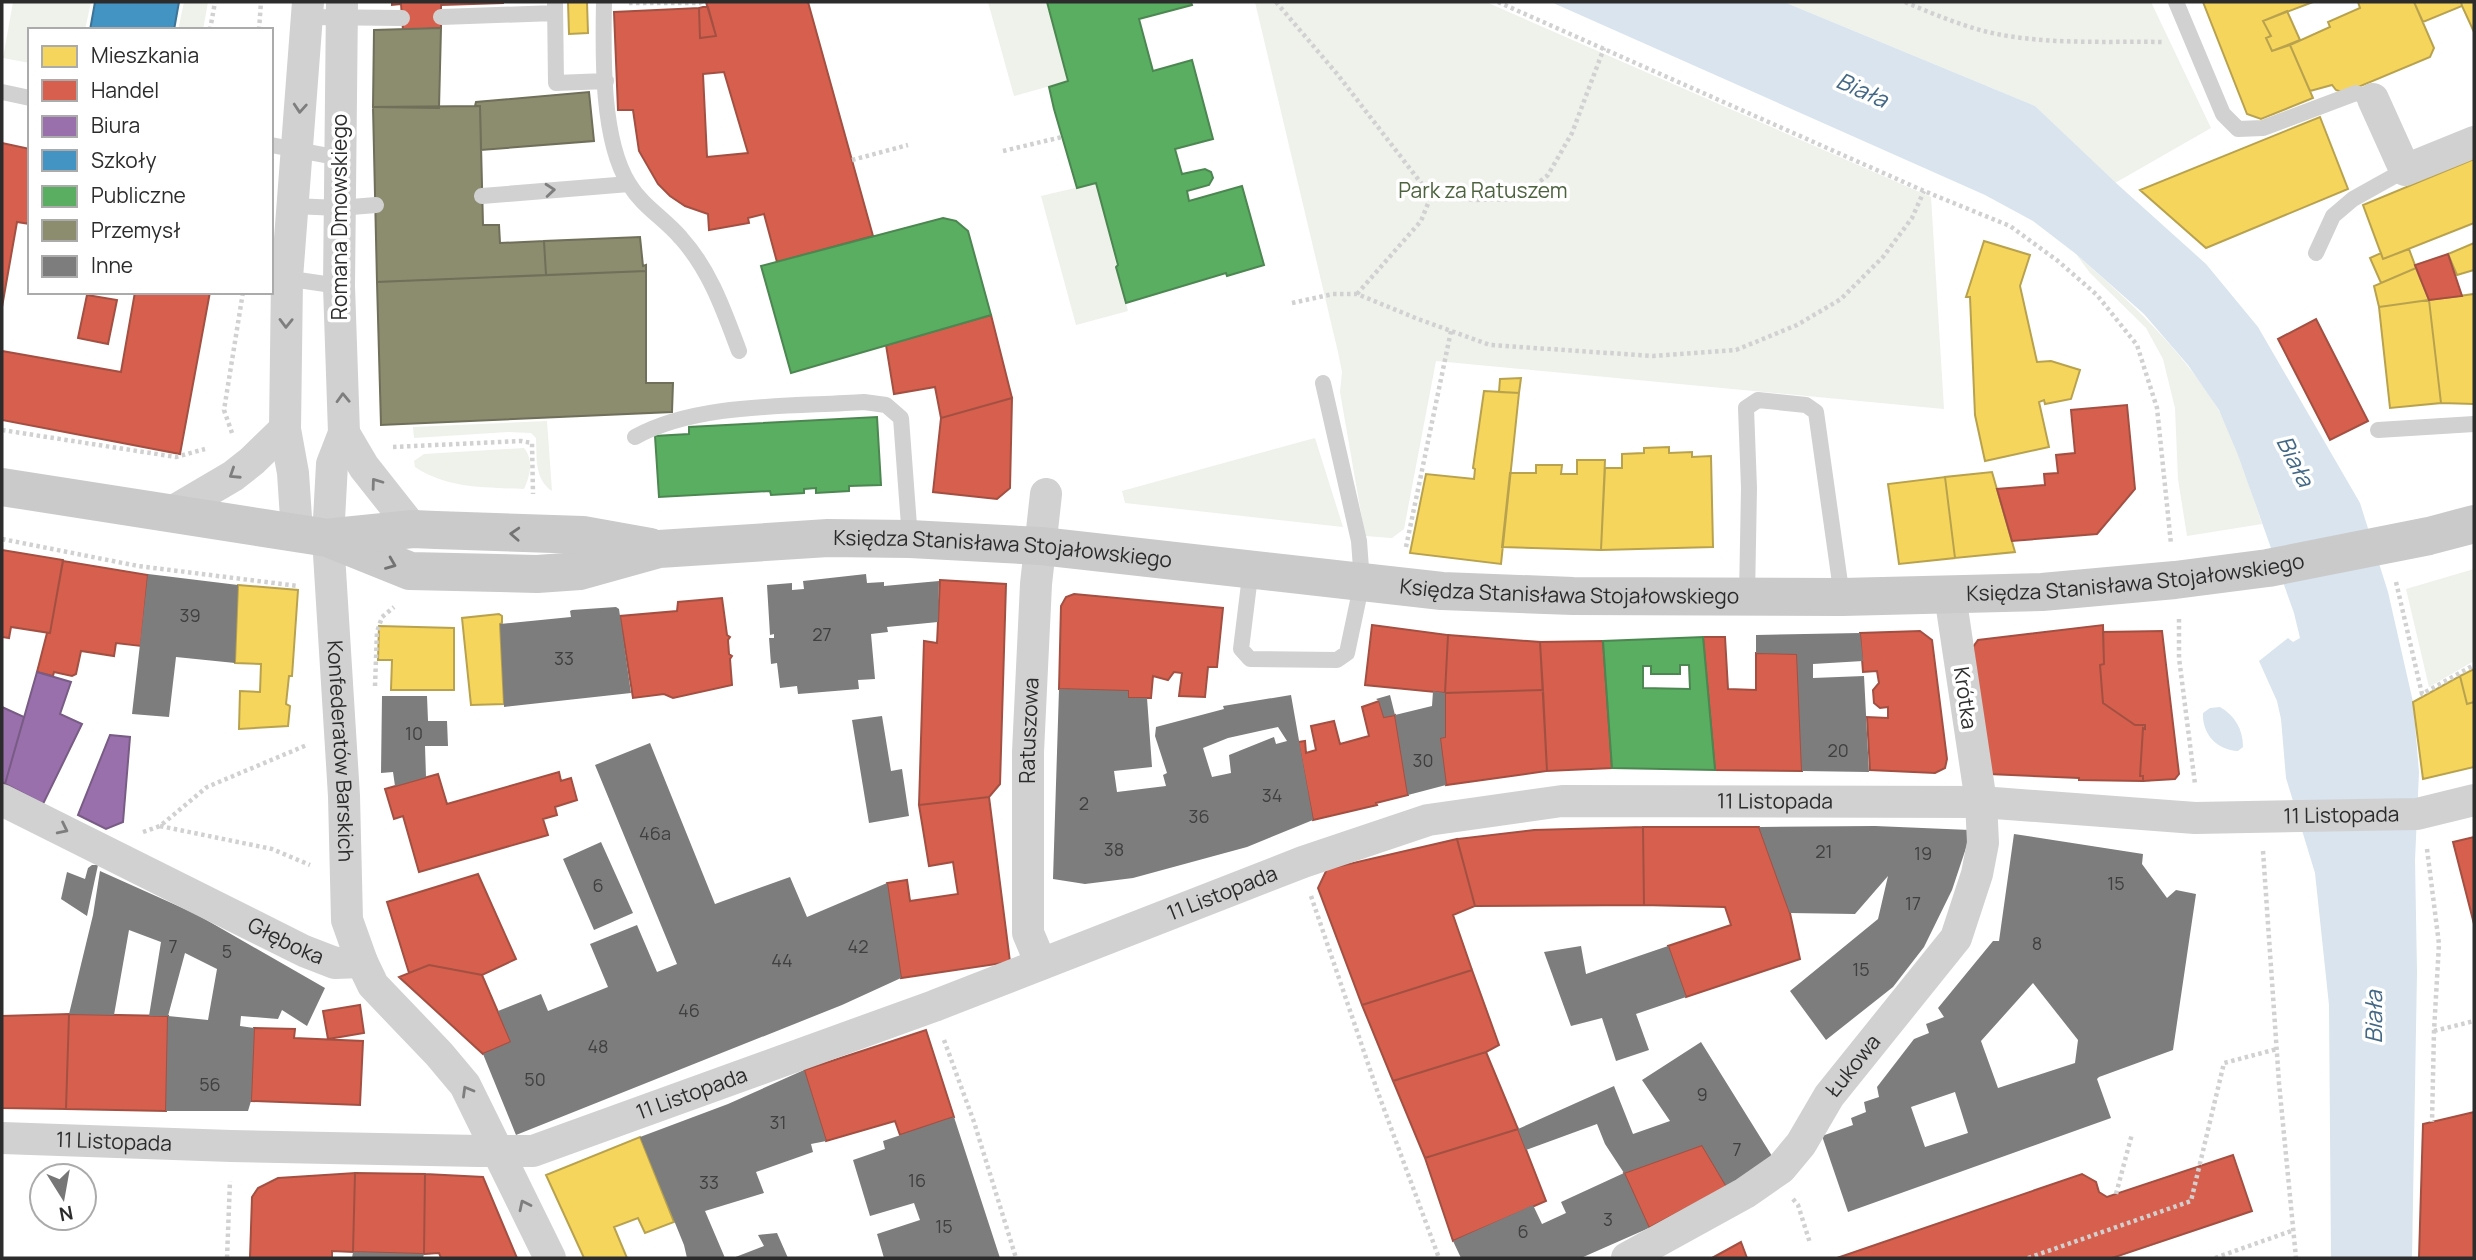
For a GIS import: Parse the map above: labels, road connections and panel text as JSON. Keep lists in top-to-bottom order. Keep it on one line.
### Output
{"streets":{"street":["Romana Dmowskiego","Księdza Stanisława Stojałowskiego","Krótka","Ratuszowa","Konfederatów Barskich","11 Listopada","Głęboka","Łukowa"]},"crossings":[["Romana Dmowskiego","Księdza Stanisława Stojałowskiego"],["Romana Dmowskiego","Konfederatów Barskich"],["Księdza Stanisława Stojałowskiego","Krótka"],["Księdza Stanisława Stojałowskiego","Ratuszowa"],["Księdza Stanisława Stojałowskiego","Konfederatów Barskich"],["Krótka","11 Listopada"],["Krótka","Łukowa"],["Ratuszowa","11 Listopada"],["Konfederatów Barskich","Głęboka"],["11 Listopada","Łukowa"]],"water":["Biała"],"parks":["Park za Ratuszem"],"house_numbers":["39","27","33","10","20","30","34","2","36","46a","38","21","19","15","6","17","8","7","42","5","44","15","46","48","50","56","9","31","7","16","33","3","15","6"],"legend":["Mieszkania","Handel","Biura","Szkoły","Publiczne","Przemysł","Inne"],"north":"bottom"}
